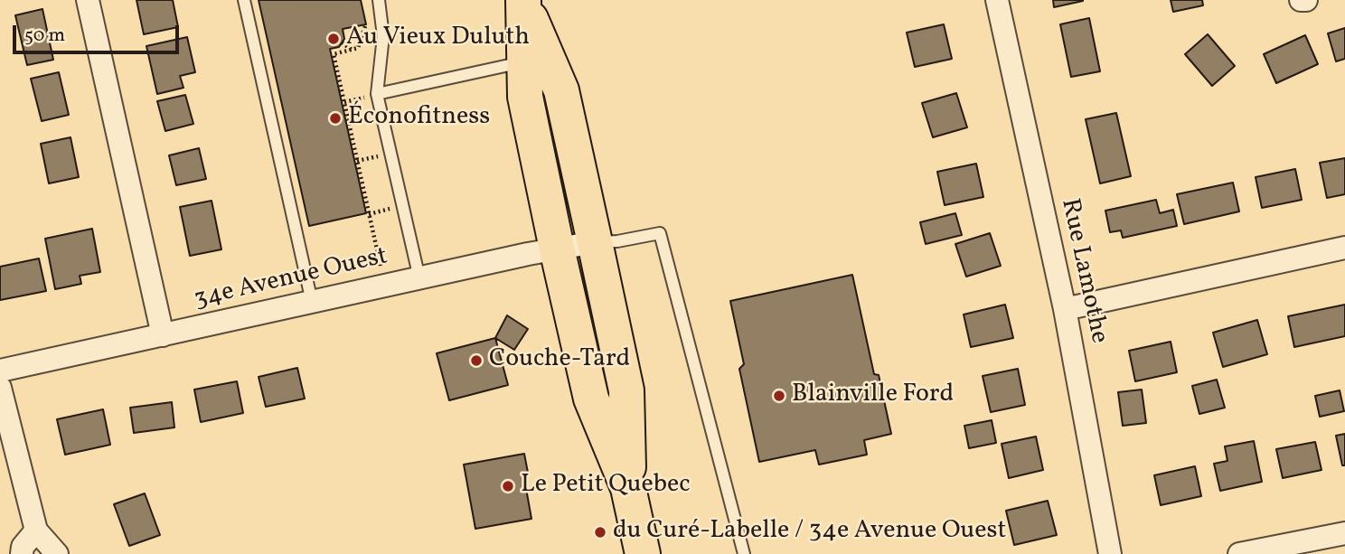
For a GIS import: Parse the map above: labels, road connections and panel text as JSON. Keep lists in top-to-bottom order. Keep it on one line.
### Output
{"streets":{"street":["Rue Lamothe","34e Avenue Ouest"]},"places":["Au Vieux Duluth","Éconofitness","Couche-Tard","Blainville Ford","Le Petit Quebec","du Curé-Labelle / 34e Avenue Ouest"],"scale_bar":"50 m"}
